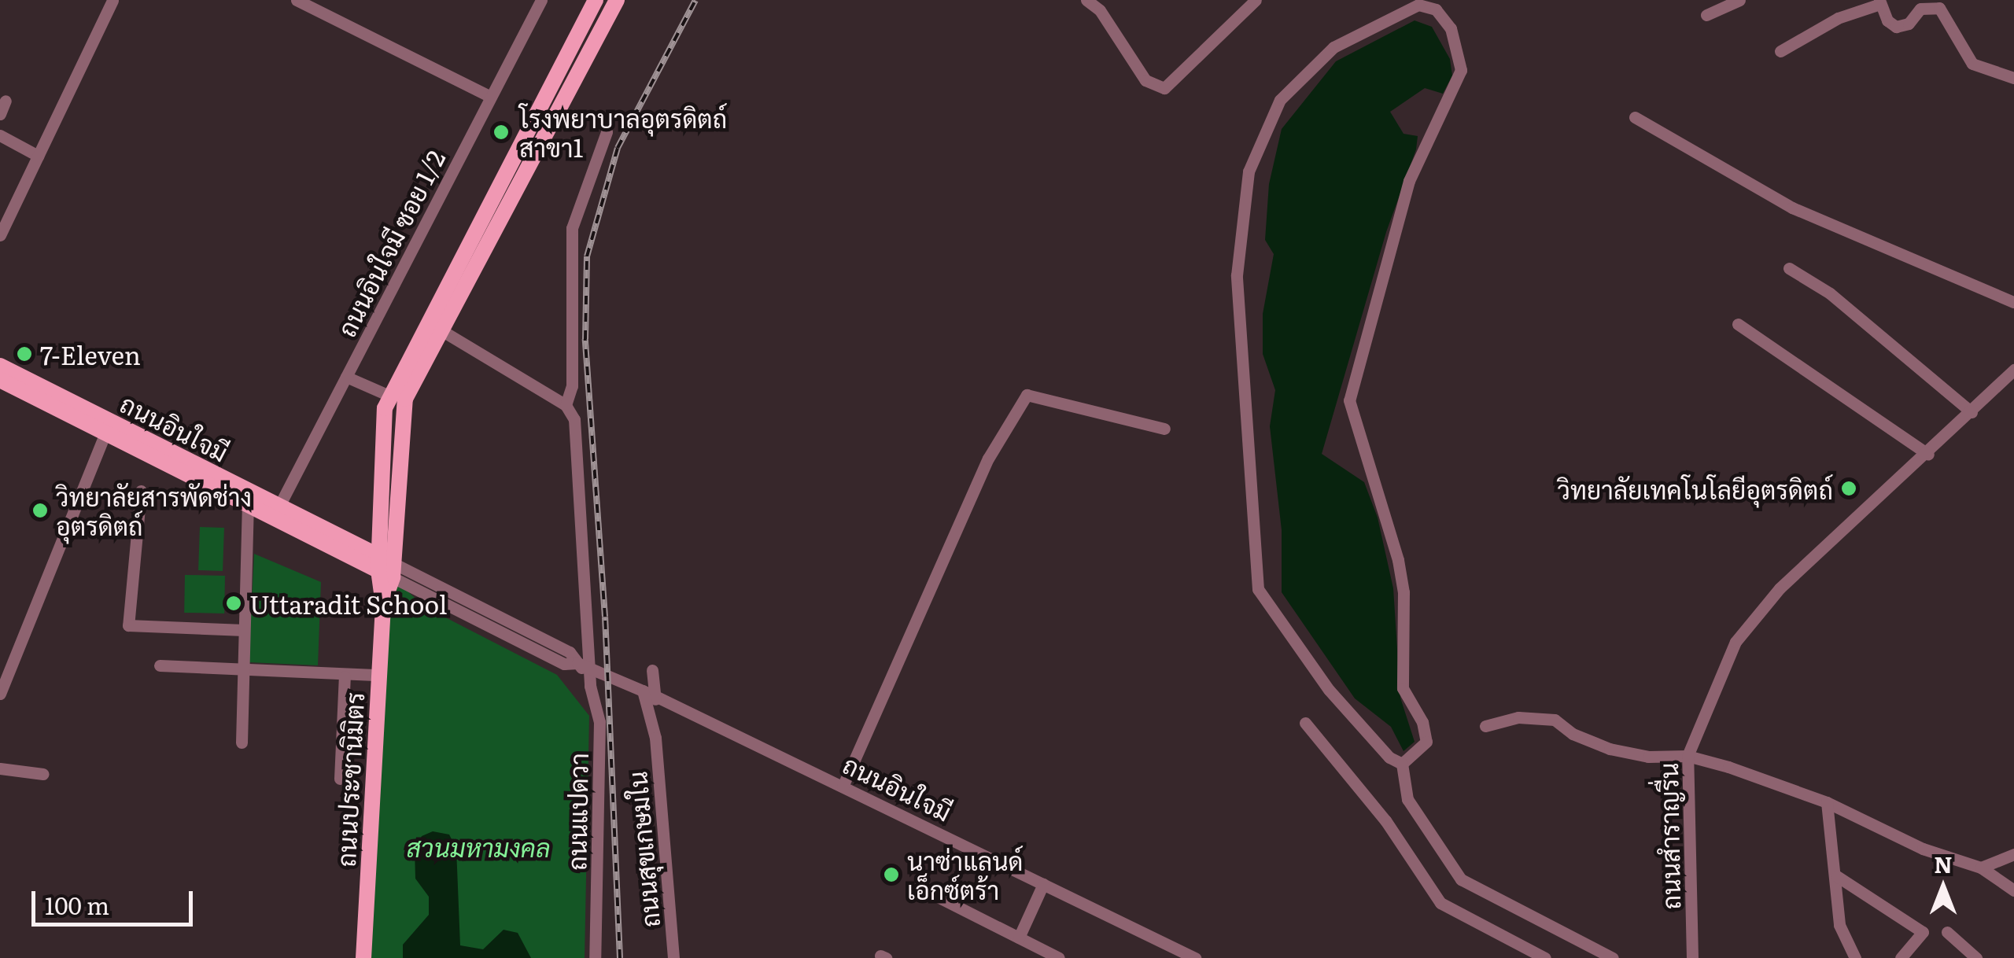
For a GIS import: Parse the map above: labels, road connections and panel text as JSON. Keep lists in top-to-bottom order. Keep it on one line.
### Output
{"streets":{"main road":["ถนนอินใจมี","ถนนประชานิมิตร"],"street":["ถนนอินใจมี ซอย 1/2","ถนนแปดวา","ถนนสำราญรื่น","ถนนสุขเกษมใน"]},"crossings":[["ถนนอินใจมี ซอย 1/2","ถนนอินใจมี"],["ถนนอินใจมี","ถนนประชานิมิตร"],["ถนนอินใจมี","ถนนแปดวา"],["ถนนอินใจมี","ถนนสุขเกษมใน"]],"parks":["สวนมหามงคล"],"places":["โรงพยาบาลอุตรดิตถ์ สาขา1","7-Eleven","วิทยาลัยเทคโนโลยีอุตรดิตถ์","วิทยาลัยสารพัดช่าง อุตรดิตถ์","Uttaradit School","นาซ่าแลนด์ เอ็กซ์ตร้า"],"scale_bar":"100 m","north":"top"}
